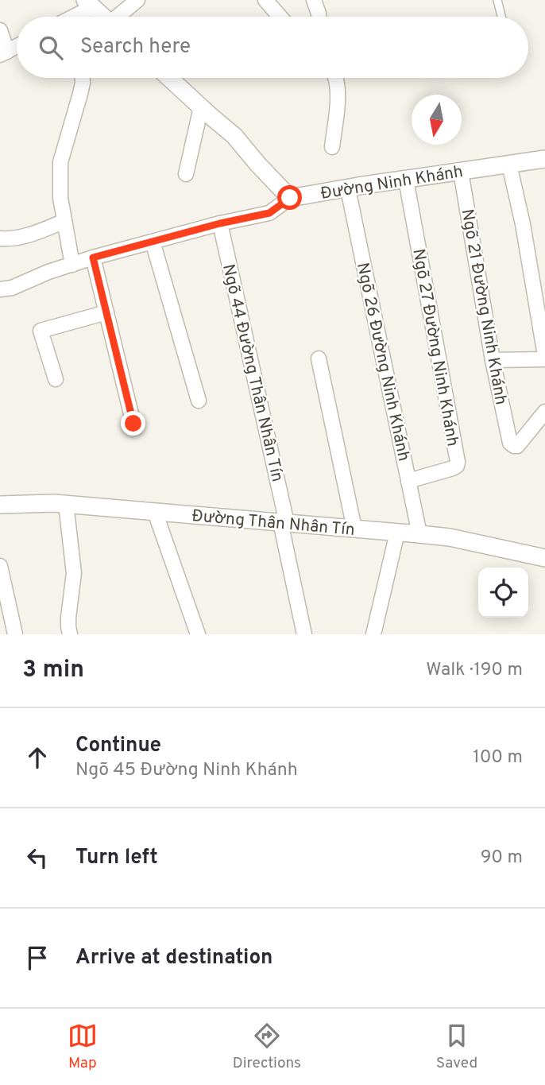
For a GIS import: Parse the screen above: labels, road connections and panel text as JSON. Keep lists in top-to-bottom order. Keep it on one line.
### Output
{"streets":{"street":["Đường Ninh Khánh","Ngõ 21 Đường Ninh Khánh","Ngõ 27 Đường Ninh Khánh","Ngõ 26 Đường Ninh Khánh","Ngõ 44 Đường Thân Nhân Tín","Đường Thân Nhân Tín"]},"crossings":[["Đường Ninh Khánh","Ngõ 21 Đường Ninh Khánh"],["Đường Ninh Khánh","Ngõ 27 Đường Ninh Khánh"],["Đường Ninh Khánh","Ngõ 26 Đường Ninh Khánh"],["Ngõ 27 Đường Ninh Khánh","Ngõ 26 Đường Ninh Khánh"],["Ngõ 26 Đường Ninh Khánh","Đường Thân Nhân Tín"],["Ngõ 44 Đường Thân Nhân Tín","Đường Thân Nhân Tín"]],"north":"bottom","page":{"search":"Search here","heading":["3 min","Walk · 190 m"],"list":[["Continue","Ngõ 45 Đường Ninh Khánh","100 m"],["Turn left","90 m"],"Arrive at destination"],"nav":["Map","Directions","Saved"]}}
